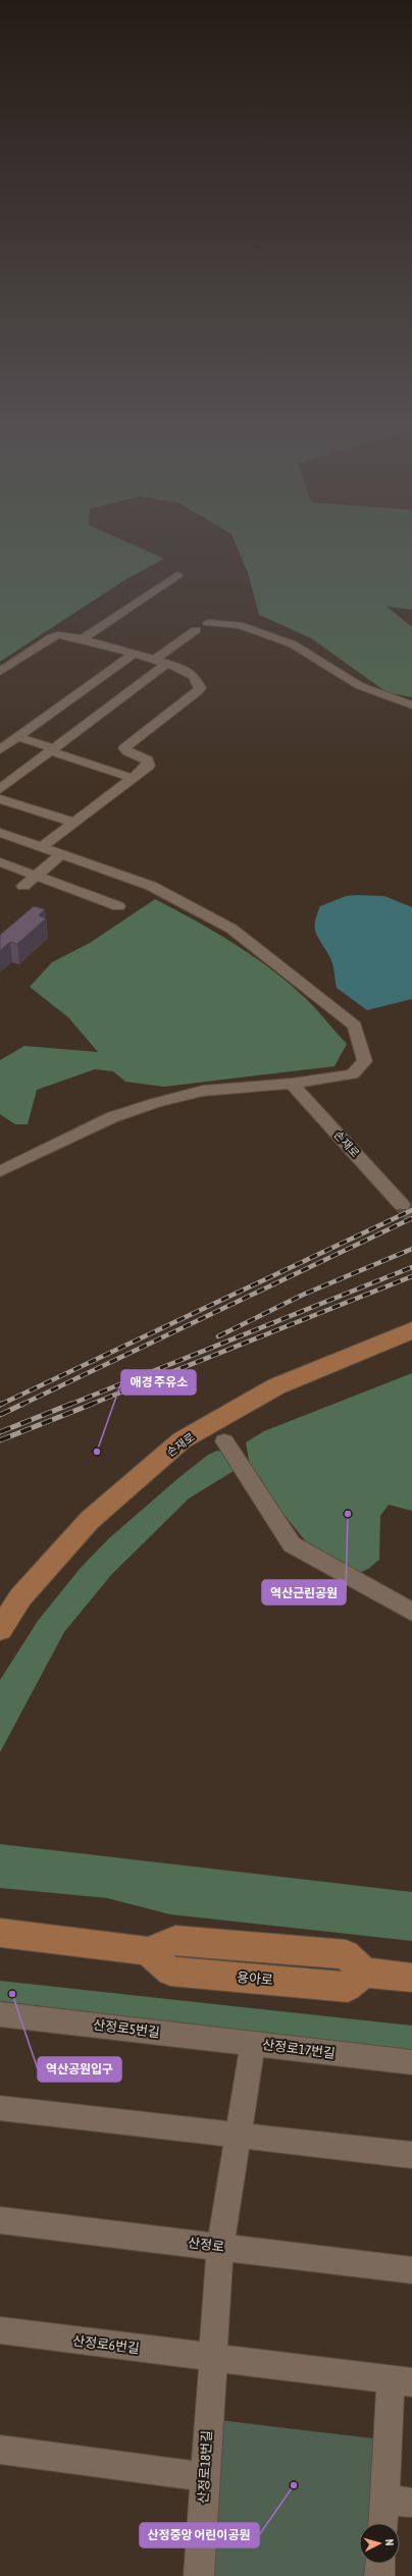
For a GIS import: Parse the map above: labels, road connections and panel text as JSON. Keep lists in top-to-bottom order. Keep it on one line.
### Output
{"streets":{"main road":["손재로","용아로"],"street":["산정로5번길","산정로17번길","산정로","산정로6번길","산정로18번길"]},"crossings":[["산정로5번길","산정로17번길"],["산정로17번길","산정로"],["산정로17번길","산정로18번길"],["산정로","산정로18번길"],["산정로6번길","산정로18번길"]],"places":["애경 주유소","역산근린공원","역산공원입구","산정중앙 어린이공원"],"north":"right"}
